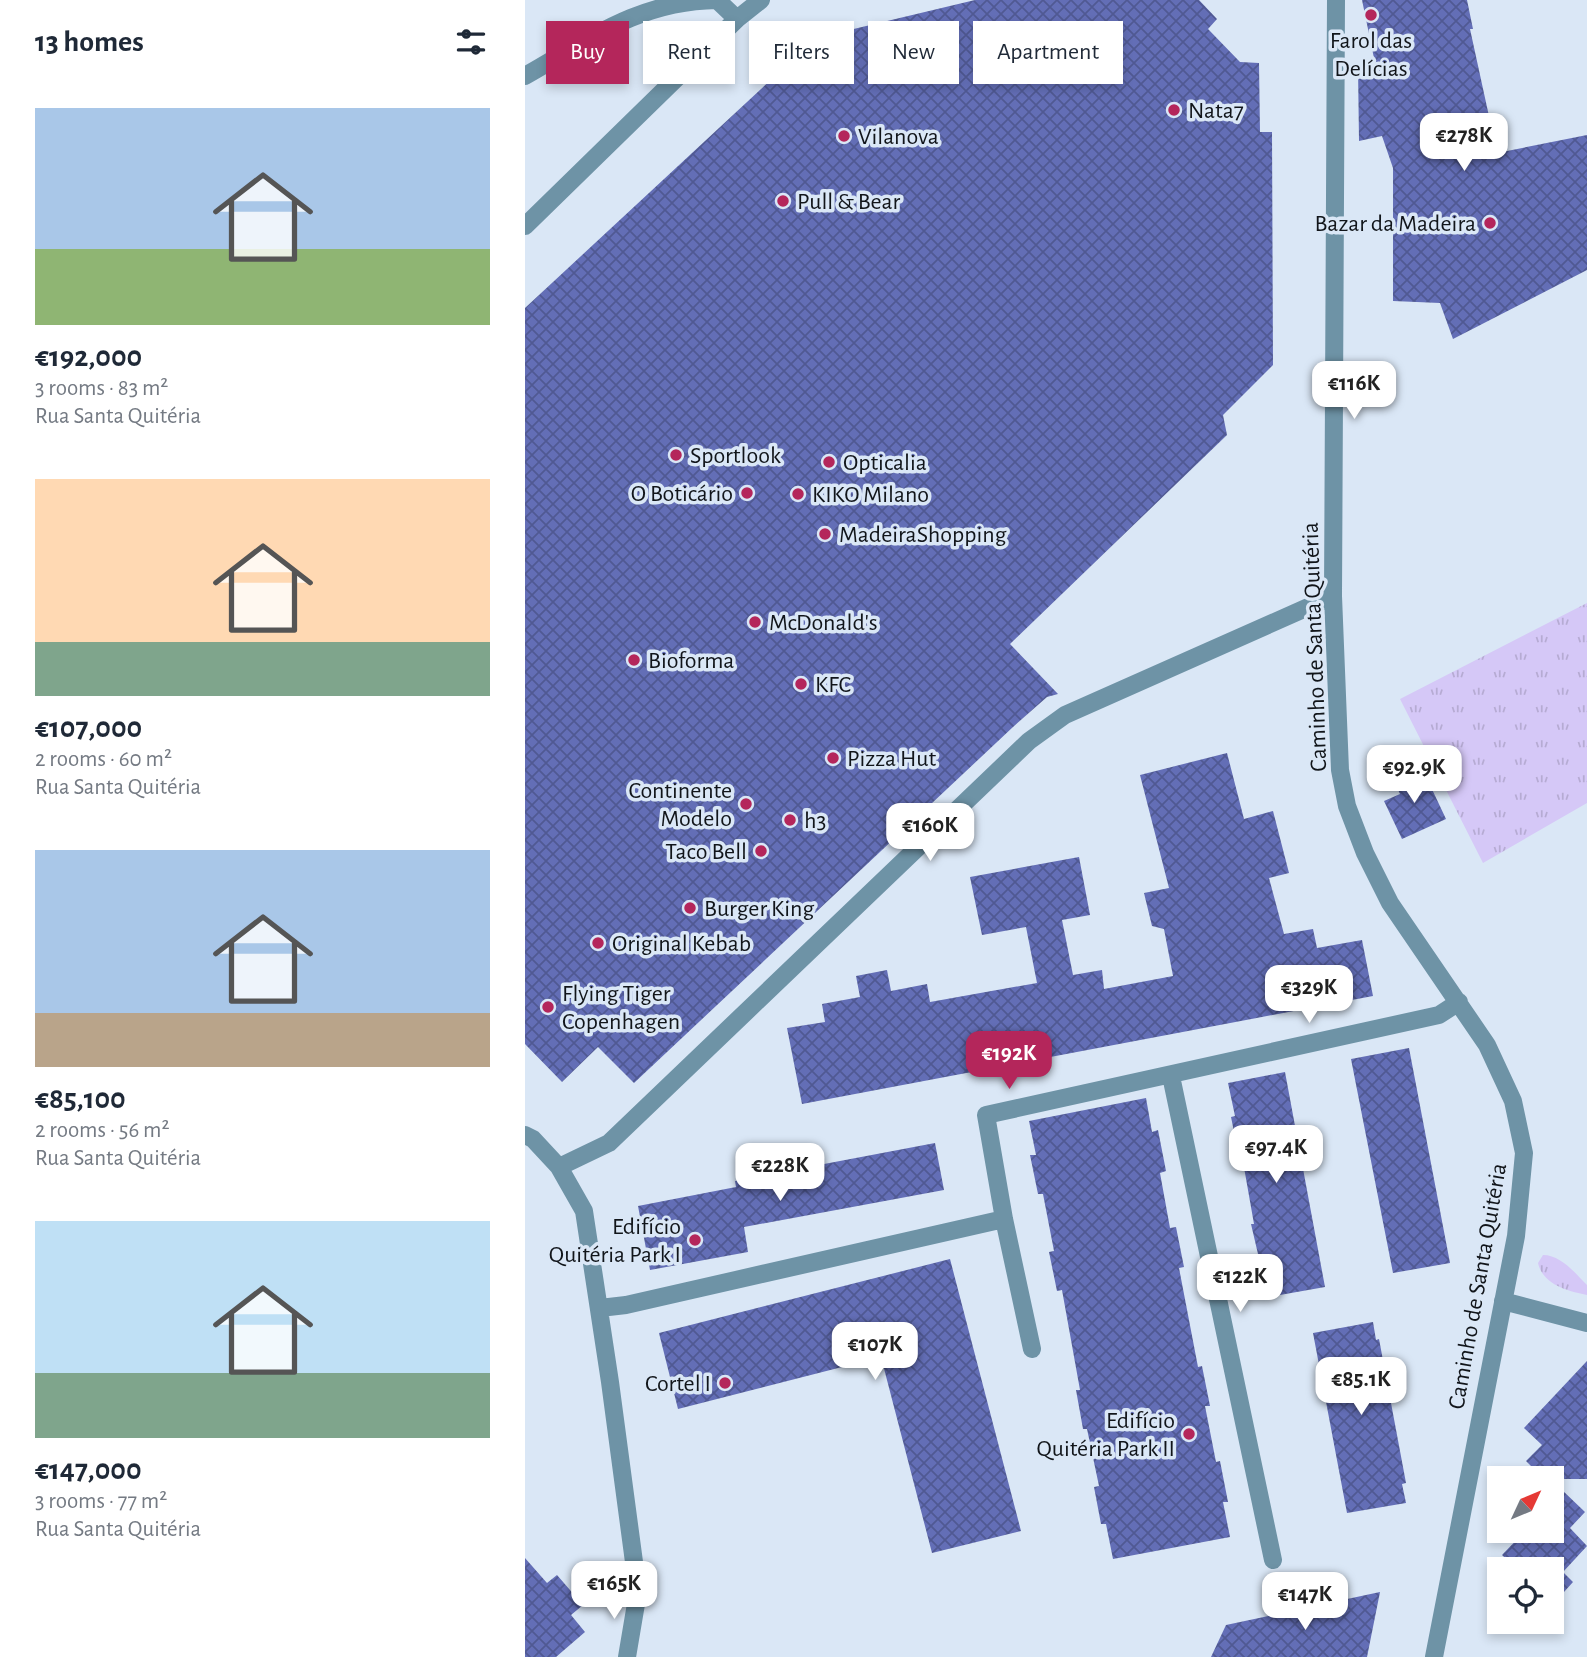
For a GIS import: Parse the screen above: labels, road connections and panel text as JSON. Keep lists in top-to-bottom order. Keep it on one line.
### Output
{"streets":{"street":["Caminho de Santa Quitéria"]},"places":["Farol das Delícias","Nata7","Vilanova","Pull & Bear","Bazar da Madeira","Sportlook","Opticalia","O Boticário","KIKO Milano","MadeiraShopping","McDonald's","Bioforma","KFC","Pizza Hut","Continente Modelo","h3","Taco Bell","Burger King","Original Kebab","Flying Tiger Copenhagen","Edifício Quitéria Park I","Cortel I","Edifício Quitéria Park II"],"north":"top right","page":{"heading":"13 homes","chip":["Buy","Rent","Filters","New","Apartment"],"list":[{"name":"€192,000","note":"3 rooms · 83 m² · Rua Santa Quitéria"},{"name":"€107,000","note":"2 rooms · 60 m² · Rua Santa Quitéria"},{"name":"€85,100","note":"2 rooms · 56 m² · Rua Santa Quitéria"},{"name":"€147,000","note":"3 rooms · 77 m² · Rua Santa Quitéria"}],"price":["€278K","€116K","€92.9K","€160K","€329K","€192K","€97.4K","€228K","€122K","€107K","€85.1K","€165K","€147K"]}}
